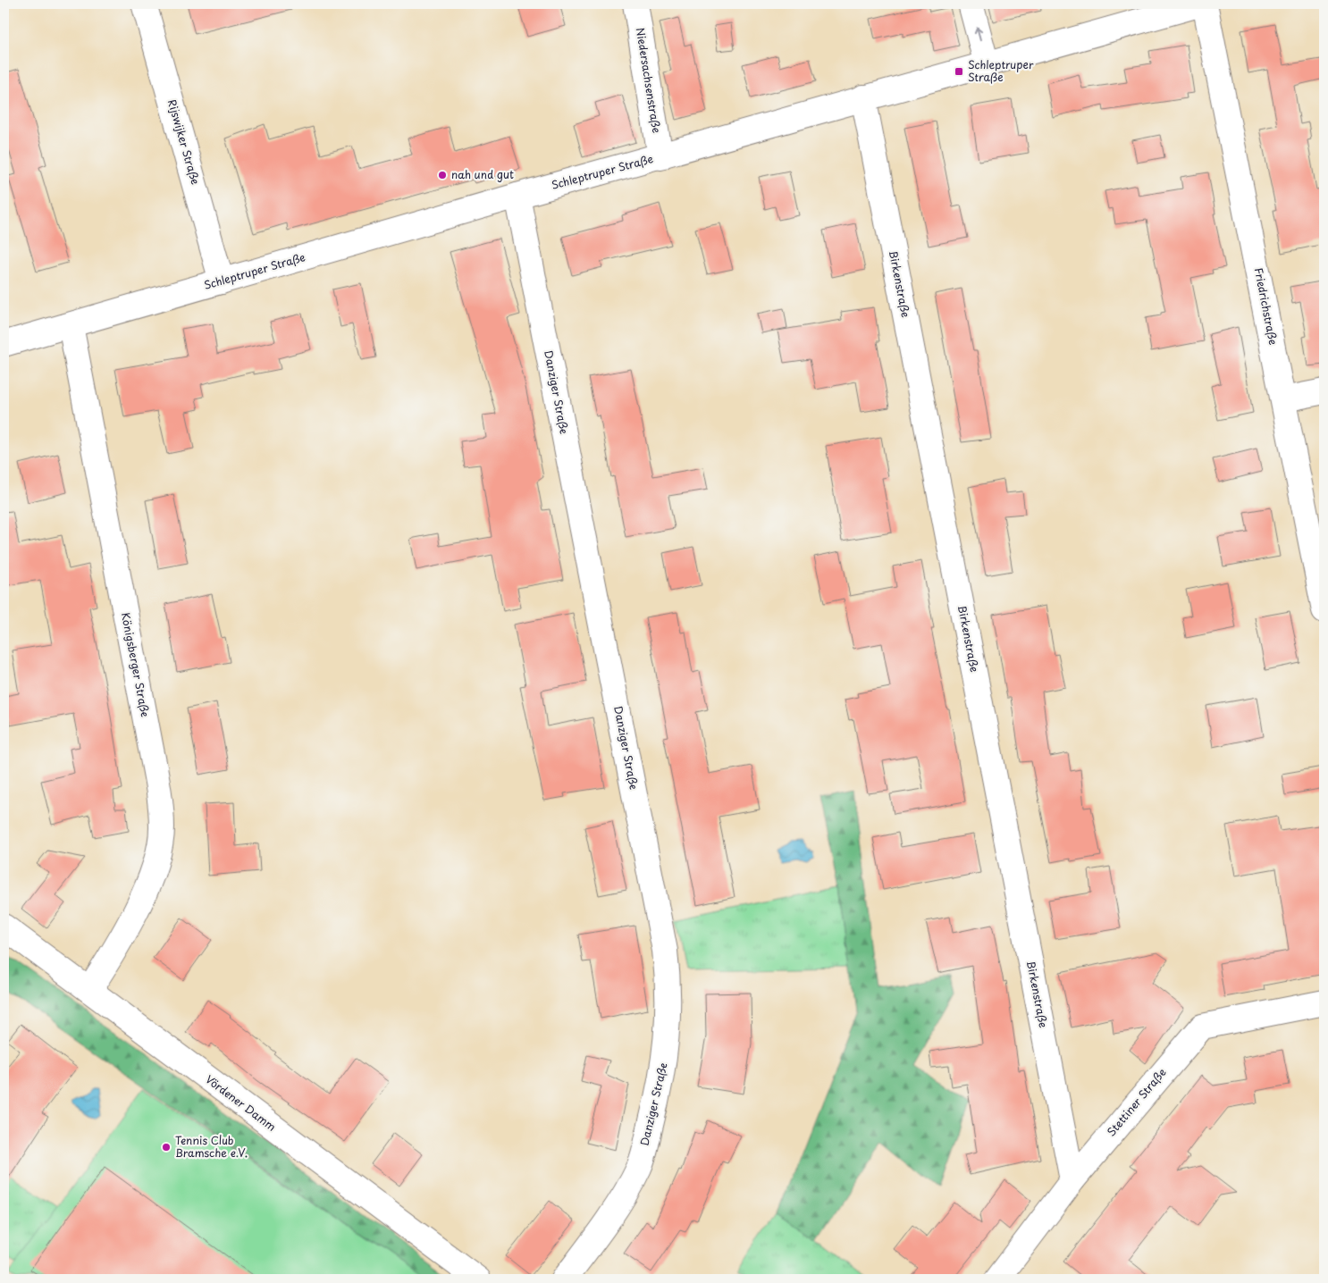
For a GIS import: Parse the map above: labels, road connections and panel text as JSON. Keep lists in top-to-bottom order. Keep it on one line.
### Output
{"streets":{"street":["Niedersachsenstraße","Rijswijker Straße","Schleptruper Straße","Birkenstraße","Friedrichstraße","Danziger Straße","Königsberger Straße","Stettiner Straße","Vördener Damm"]},"crossings":[["Niedersachsenstraße","Schleptruper Straße"],["Rijswijker Straße","Schleptruper Straße"],["Schleptruper Straße","Birkenstraße"],["Schleptruper Straße","Friedrichstraße"],["Schleptruper Straße","Danziger Straße"],["Schleptruper Straße","Königsberger Straße"],["Birkenstraße","Stettiner Straße"],["Königsberger Straße","Vördener Damm"]],"places":{"transit":["Schleptruper Straße"],"other":["nah und gut","Tennis Club Bramsche e.V."]}}
